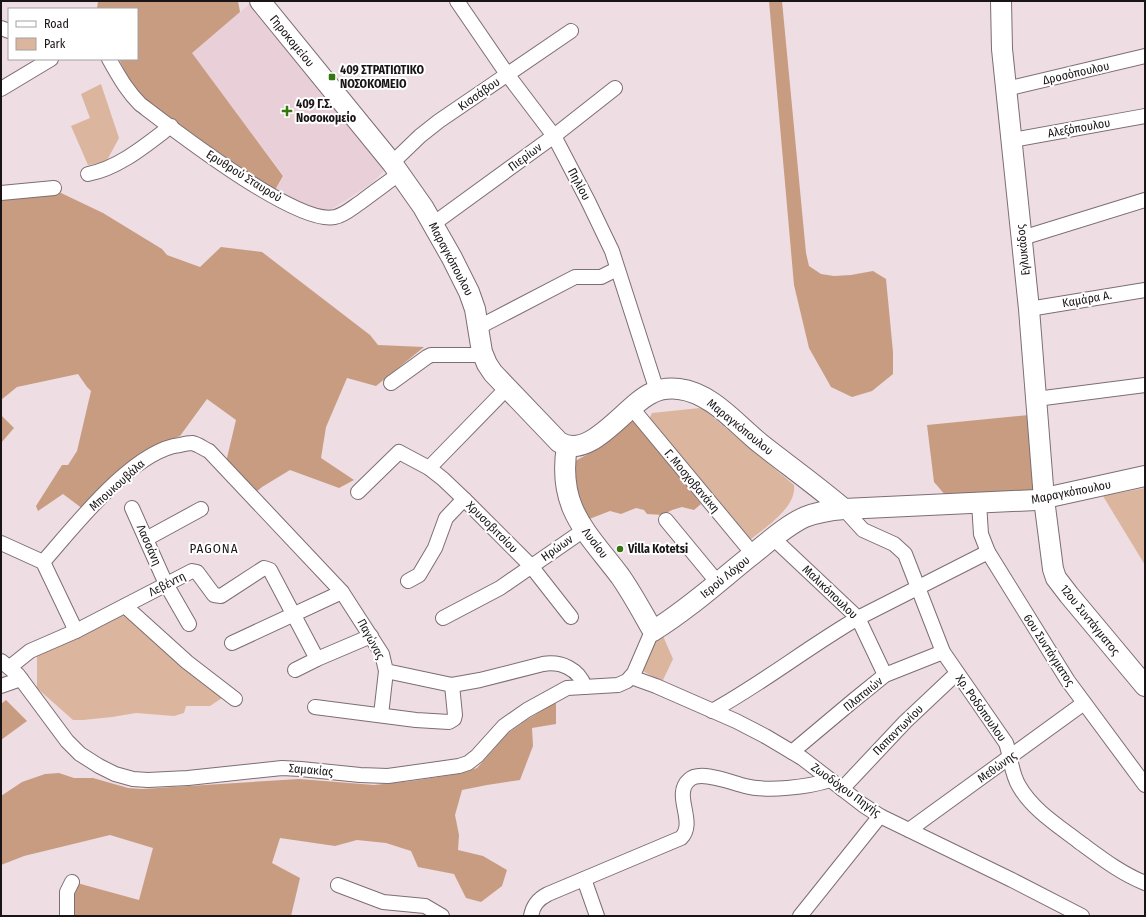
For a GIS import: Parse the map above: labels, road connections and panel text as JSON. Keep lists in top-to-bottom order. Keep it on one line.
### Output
{"streets":{"main road":["Γηροκομείου","Εγλυκάδος","Μαραγκόπουλου","Λυσίου","Ιερού Λόχου","12ου Συντάγματος"],"street":["Δροσόπουλου","Κισσάβου","Αλεξόπουλου","Πιερίων","Ερυθρού Σταυρού","Πηλίου","Καμάρα Α.","Γ. Μοσχοβανάκη","Μπουκουβάλα","Χρυσοβιτσίου","Λασσάνη","Ηρώων","Λεβέντη","Μαλικόπουλου","Παγώνας","6ου Συντάγματος","Πλαταιών","Χρ. Ροδόπουλου","Παπαντωνίου","Μεθώνης","Σαμακίας","Ζωοδόχου Πηγής"]},"crossings":[["Γηροκομείου","Κισσάβου"],["Γηροκομείου","Ερυθρού Σταυρού"],["Γηροκομείου","Μαραγκόπουλου"],["Δροσόπουλου","Εγλυκάδος"],["Κισσάβου","Ερυθρού Σταυρού"],["Κισσάβου","Πηλίου"],["Κισσάβου","Μαραγκόπουλου"],["Αλεξόπουλου","Εγλυκάδος"],["Πιερίων","Πηλίου"],["Πιερίων","Μαραγκόπουλου"],["Ερυθρού Σταυρού","Μαραγκόπουλου"],["Πηλίου","Μαραγκόπουλου"],["Εγλυκάδος","Μαραγκόπουλου"],["Εγλυκάδος","Καμάρα Α."],["Εγλυκάδος","12ου Συντάγματος"],["Μαραγκόπουλου","Γ. Μοσχοβανάκη"],["Μαραγκόπουλου","Λυσίου"],["Μαραγκόπουλου","Ιερού Λόχου"],["Μαραγκόπουλου","12ου Συντάγματος"],["Μαραγκόπουλου","6ου Συντάγματος"],["Μαραγκόπουλου","Χρ. Ροδόπουλου"],["Γ. Μοσχοβανάκη","Ιερού Λόχου"],["Μπουκουβάλα","Παγώνας"],["Χρυσοβιτσίου","Ηρώων"],["Λυσίου","Ηρώων"],["Λυσίου","Ιερού Λόχου"],["Λασσάνη","Λεβέντη"],["Ιερού Λόχου","Μαλικόπουλου"],["Ιερού Λόχου","Χρ. Ροδόπουλου"],["Λεβέντη","Σαμακίας"],["Μαλικόπουλου","Πλαταιών"],["Παγώνας","Σαμακίας"],["6ου Συντάγματος","Μεθώνης"],["Πλαταιών","Χρ. Ροδόπουλου"],["Πλαταιών","Ζωοδόχου Πηγής"],["Χρ. Ροδόπουλου","Παπαντωνίου"],["Χρ. Ροδόπουλου","Μεθώνης"],["Παπαντωνίου","Ζωοδόχου Πηγής"],["Μεθώνης","Ζωοδόχου Πηγής"],["Σαμακίας","Ζωοδόχου Πηγής"]],"districts":["PAGONA"],"places":{"transit":["409 ΣΤΡΑΤΙΩΤΙΚΟ ΝΟΣΟΚΟΜΕΙΟ"],"health":["409 Γ.Σ. Νοσοκομείο"],"other":["Villa Kotetsi"]},"legend":["Road","Park"]}
